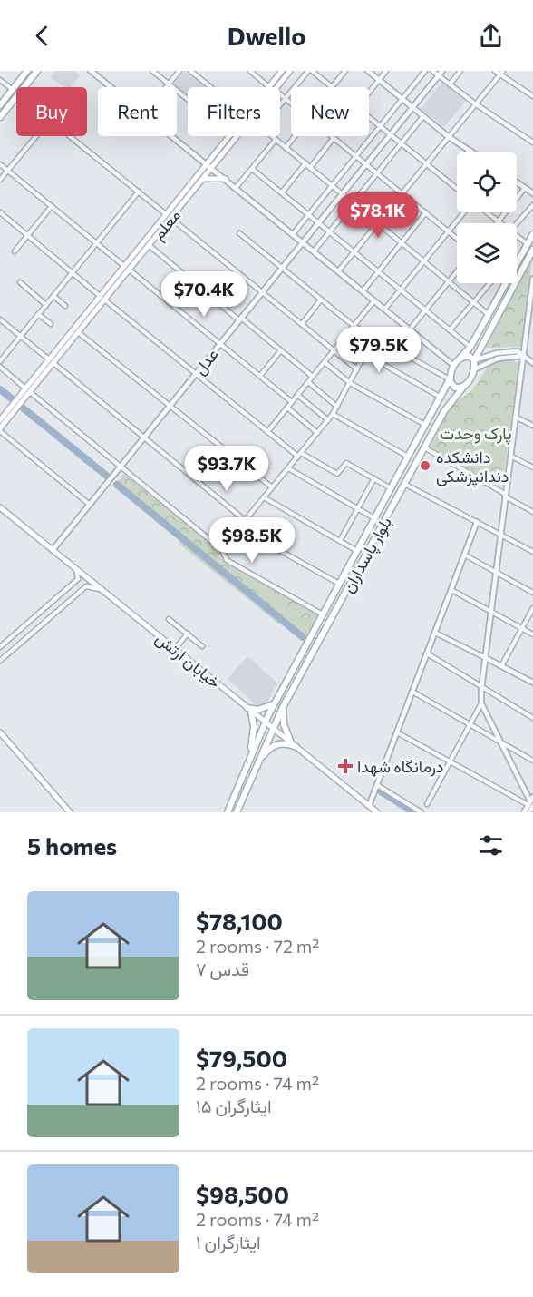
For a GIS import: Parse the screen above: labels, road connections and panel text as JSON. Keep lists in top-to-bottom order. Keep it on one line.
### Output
{"streets":{"main road":["معلم","بلوار پاسداران","خیابان ارتش"],"street":["عدل"]},"crossings":[["عدل","خیابان ارتش"],["بلوار پاسداران","خیابان ارتش"]],"parks":["پارک وحدت"],"places":{"other":["دانشکده دندانپزشکی"],"health":["درمانگاه شهدا"]},"page":{"header":"Dwello","chip":["Buy","Rent","Filters","New"],"price":["$78.1K","$70.4K","$79.5K","$93.7K","$98.5K"],"heading":"5 homes","list":[{"name":"$78,100","note":"2 rooms · 72 m² · قدس ۷"},{"name":"$79,500","note":"2 rooms · 74 m² · ایثارگران ۱۵"},{"name":"$98,500","note":"2 rooms · 74 m² · ایثارگران ۱"}]}}
